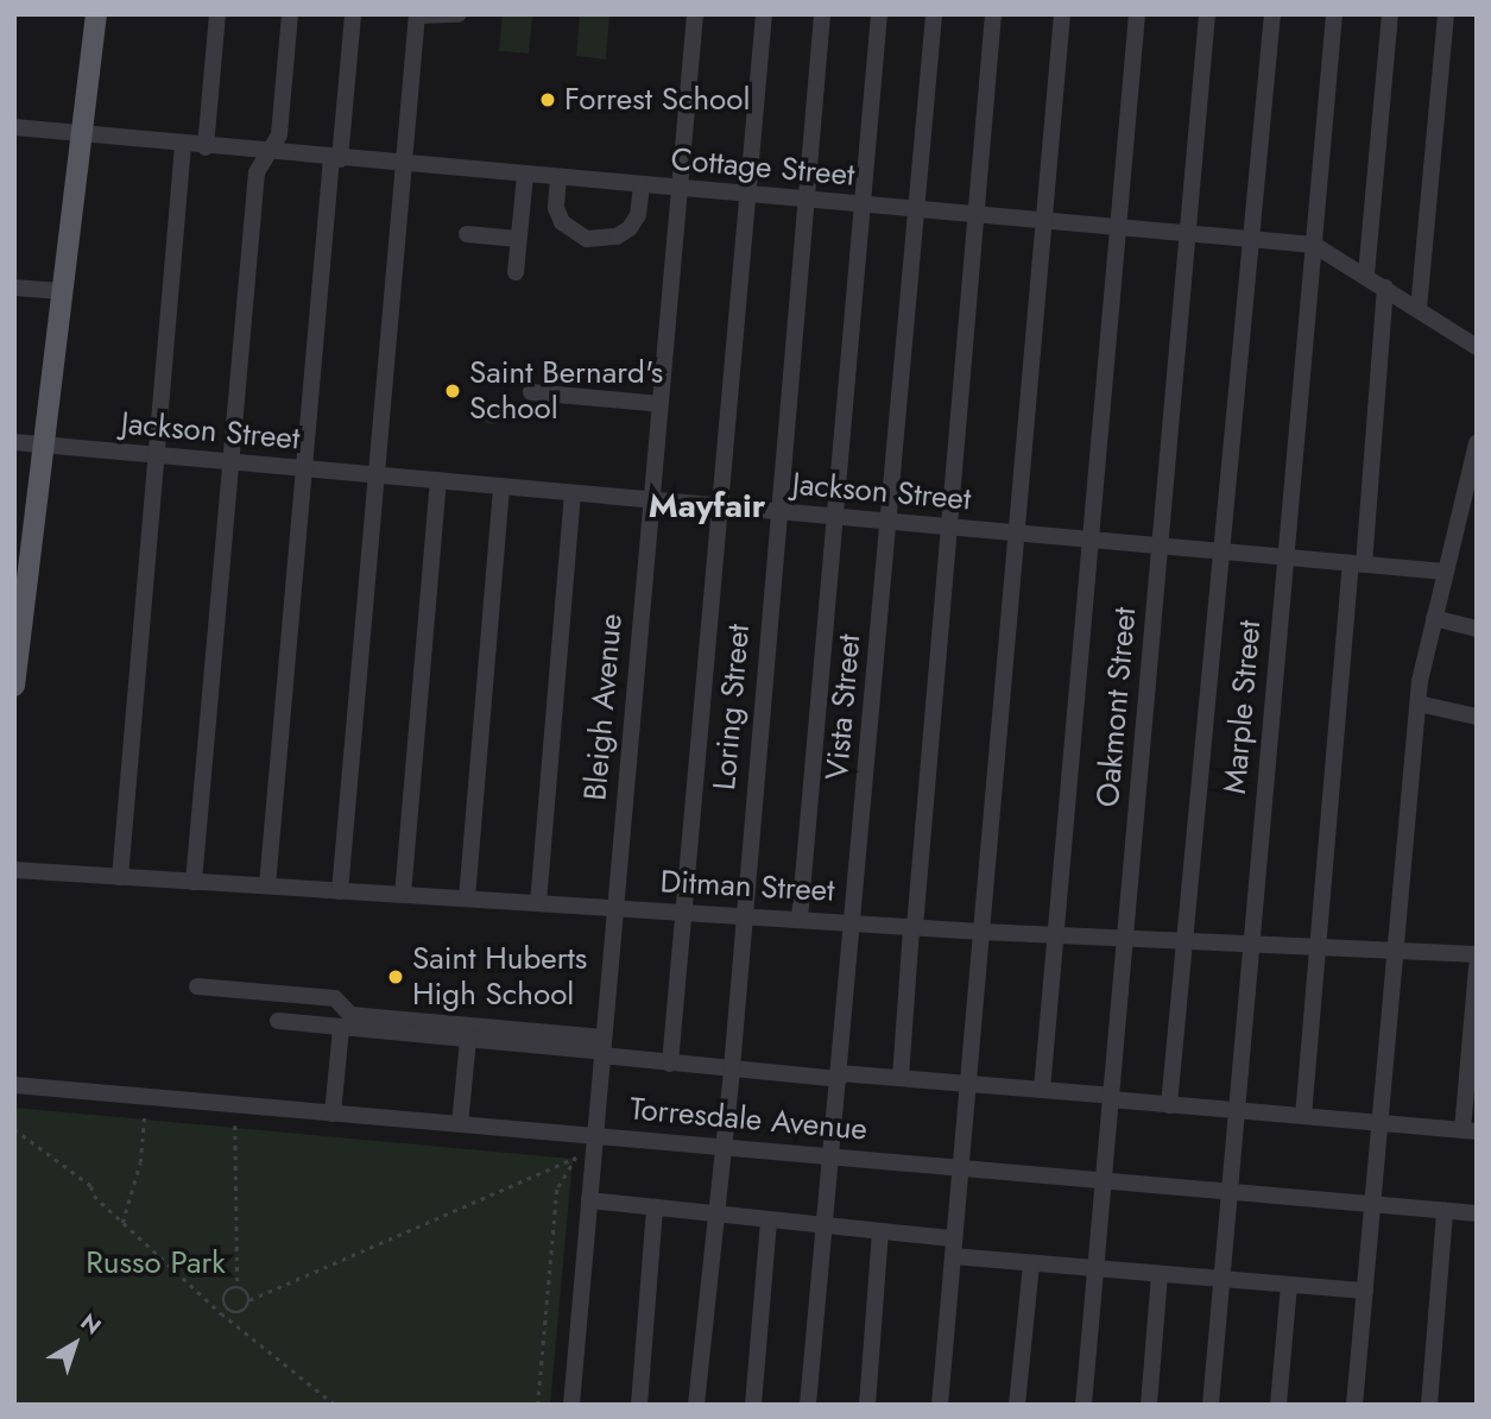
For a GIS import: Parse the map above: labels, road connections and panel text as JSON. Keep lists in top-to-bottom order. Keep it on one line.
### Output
{"streets":{"street":["Cottage Street","Jackson Street","Bleigh Avenue","Loring Street","Vista Street","Oakmont Street","Marple Street","Ditman Street","Torresdale Avenue"]},"crossings":[["Cottage Street","Bleigh Avenue"],["Cottage Street","Loring Street"],["Cottage Street","Vista Street"],["Cottage Street","Oakmont Street"],["Cottage Street","Marple Street"],["Jackson Street","Bleigh Avenue"],["Jackson Street","Loring Street"],["Jackson Street","Vista Street"],["Jackson Street","Oakmont Street"],["Jackson Street","Marple Street"],["Bleigh Avenue","Ditman Street"],["Bleigh Avenue","Torresdale Avenue"],["Loring Street","Ditman Street"],["Loring Street","Torresdale Avenue"],["Vista Street","Ditman Street"],["Vista Street","Torresdale Avenue"],["Oakmont Street","Ditman Street"],["Oakmont Street","Torresdale Avenue"],["Marple Street","Ditman Street"],["Marple Street","Torresdale Avenue"]],"districts":["Mayfair"],"parks":["Russo Park"],"places":["Forrest School","Saint Bernard's School","Saint Huberts High School"],"north":"top right"}
